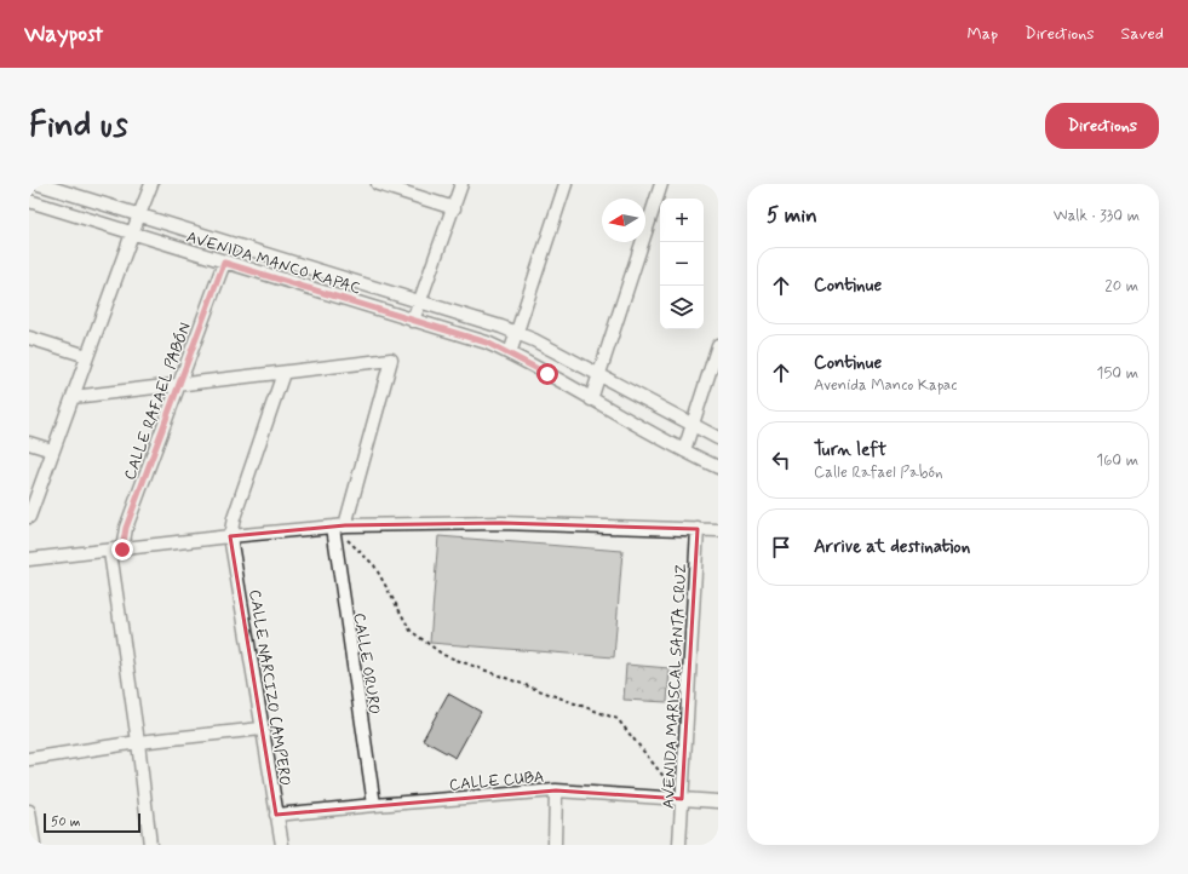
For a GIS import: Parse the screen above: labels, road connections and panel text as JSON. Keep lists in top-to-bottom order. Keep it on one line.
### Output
{"streets":{"street":["AVENIDA MANCO KAPAC","CALLE RAFAEL PABÓN","CALLE ORURO","AVENIDA MARISCAL SANTA CRUZ","CALLE NARCIZO CAMPERO","CALLE CUBA"]},"crossings":[["AVENIDA MANCO KAPAC","CALLE RAFAEL PABÓN"],["CALLE ORURO","CALLE CUBA"],["AVENIDA MARISCAL SANTA CRUZ","CALLE CUBA"],["CALLE NARCIZO CAMPERO","CALLE CUBA"]],"scale_bar":"50 m","north":"left","page":{"header":"Waypost","nav":["Map","Directions","Saved"],"buttons":"Directions","title":"Find us","heading":["5 min","Walk · 330 m"],"map_buttons":["+","−"],"list":[["Continue","20 m"],["Continue","Avenida Manco Kapac","150 m"],["Turn left","Calle Rafael Pabón","160 m"],"Arrive at destination"],"scale":"50 m"}}
